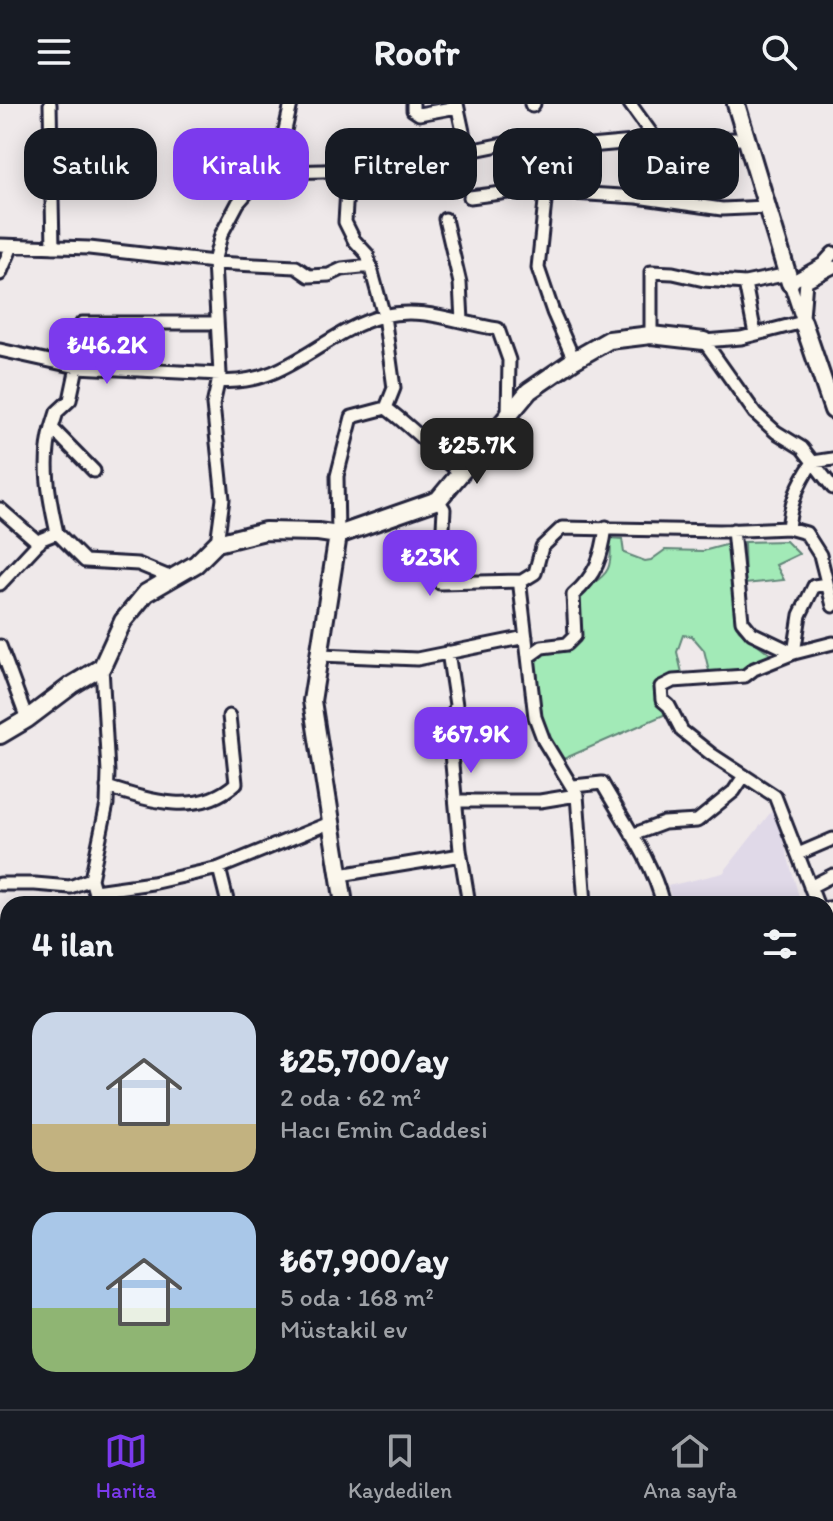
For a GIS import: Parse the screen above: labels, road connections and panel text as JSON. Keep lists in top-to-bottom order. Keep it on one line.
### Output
{"page":{"header":"Roofr","chip":["Satılık","Kiralık","Filtreler","Yeni","Daire"],"price":["₺46.2K","₺25.7K","₺23K","₺67.9K"],"heading":"4 ilan","list":[{"name":"₺25,700/ay","note":"2 oda · 62 m² · Hacı Emin Caddesi"},{"name":"₺67,900/ay","note":"5 oda · 168 m² · Müstakil ev"}],"tabs":["Harita","Kaydedilen","Ana sayfa"]}}
